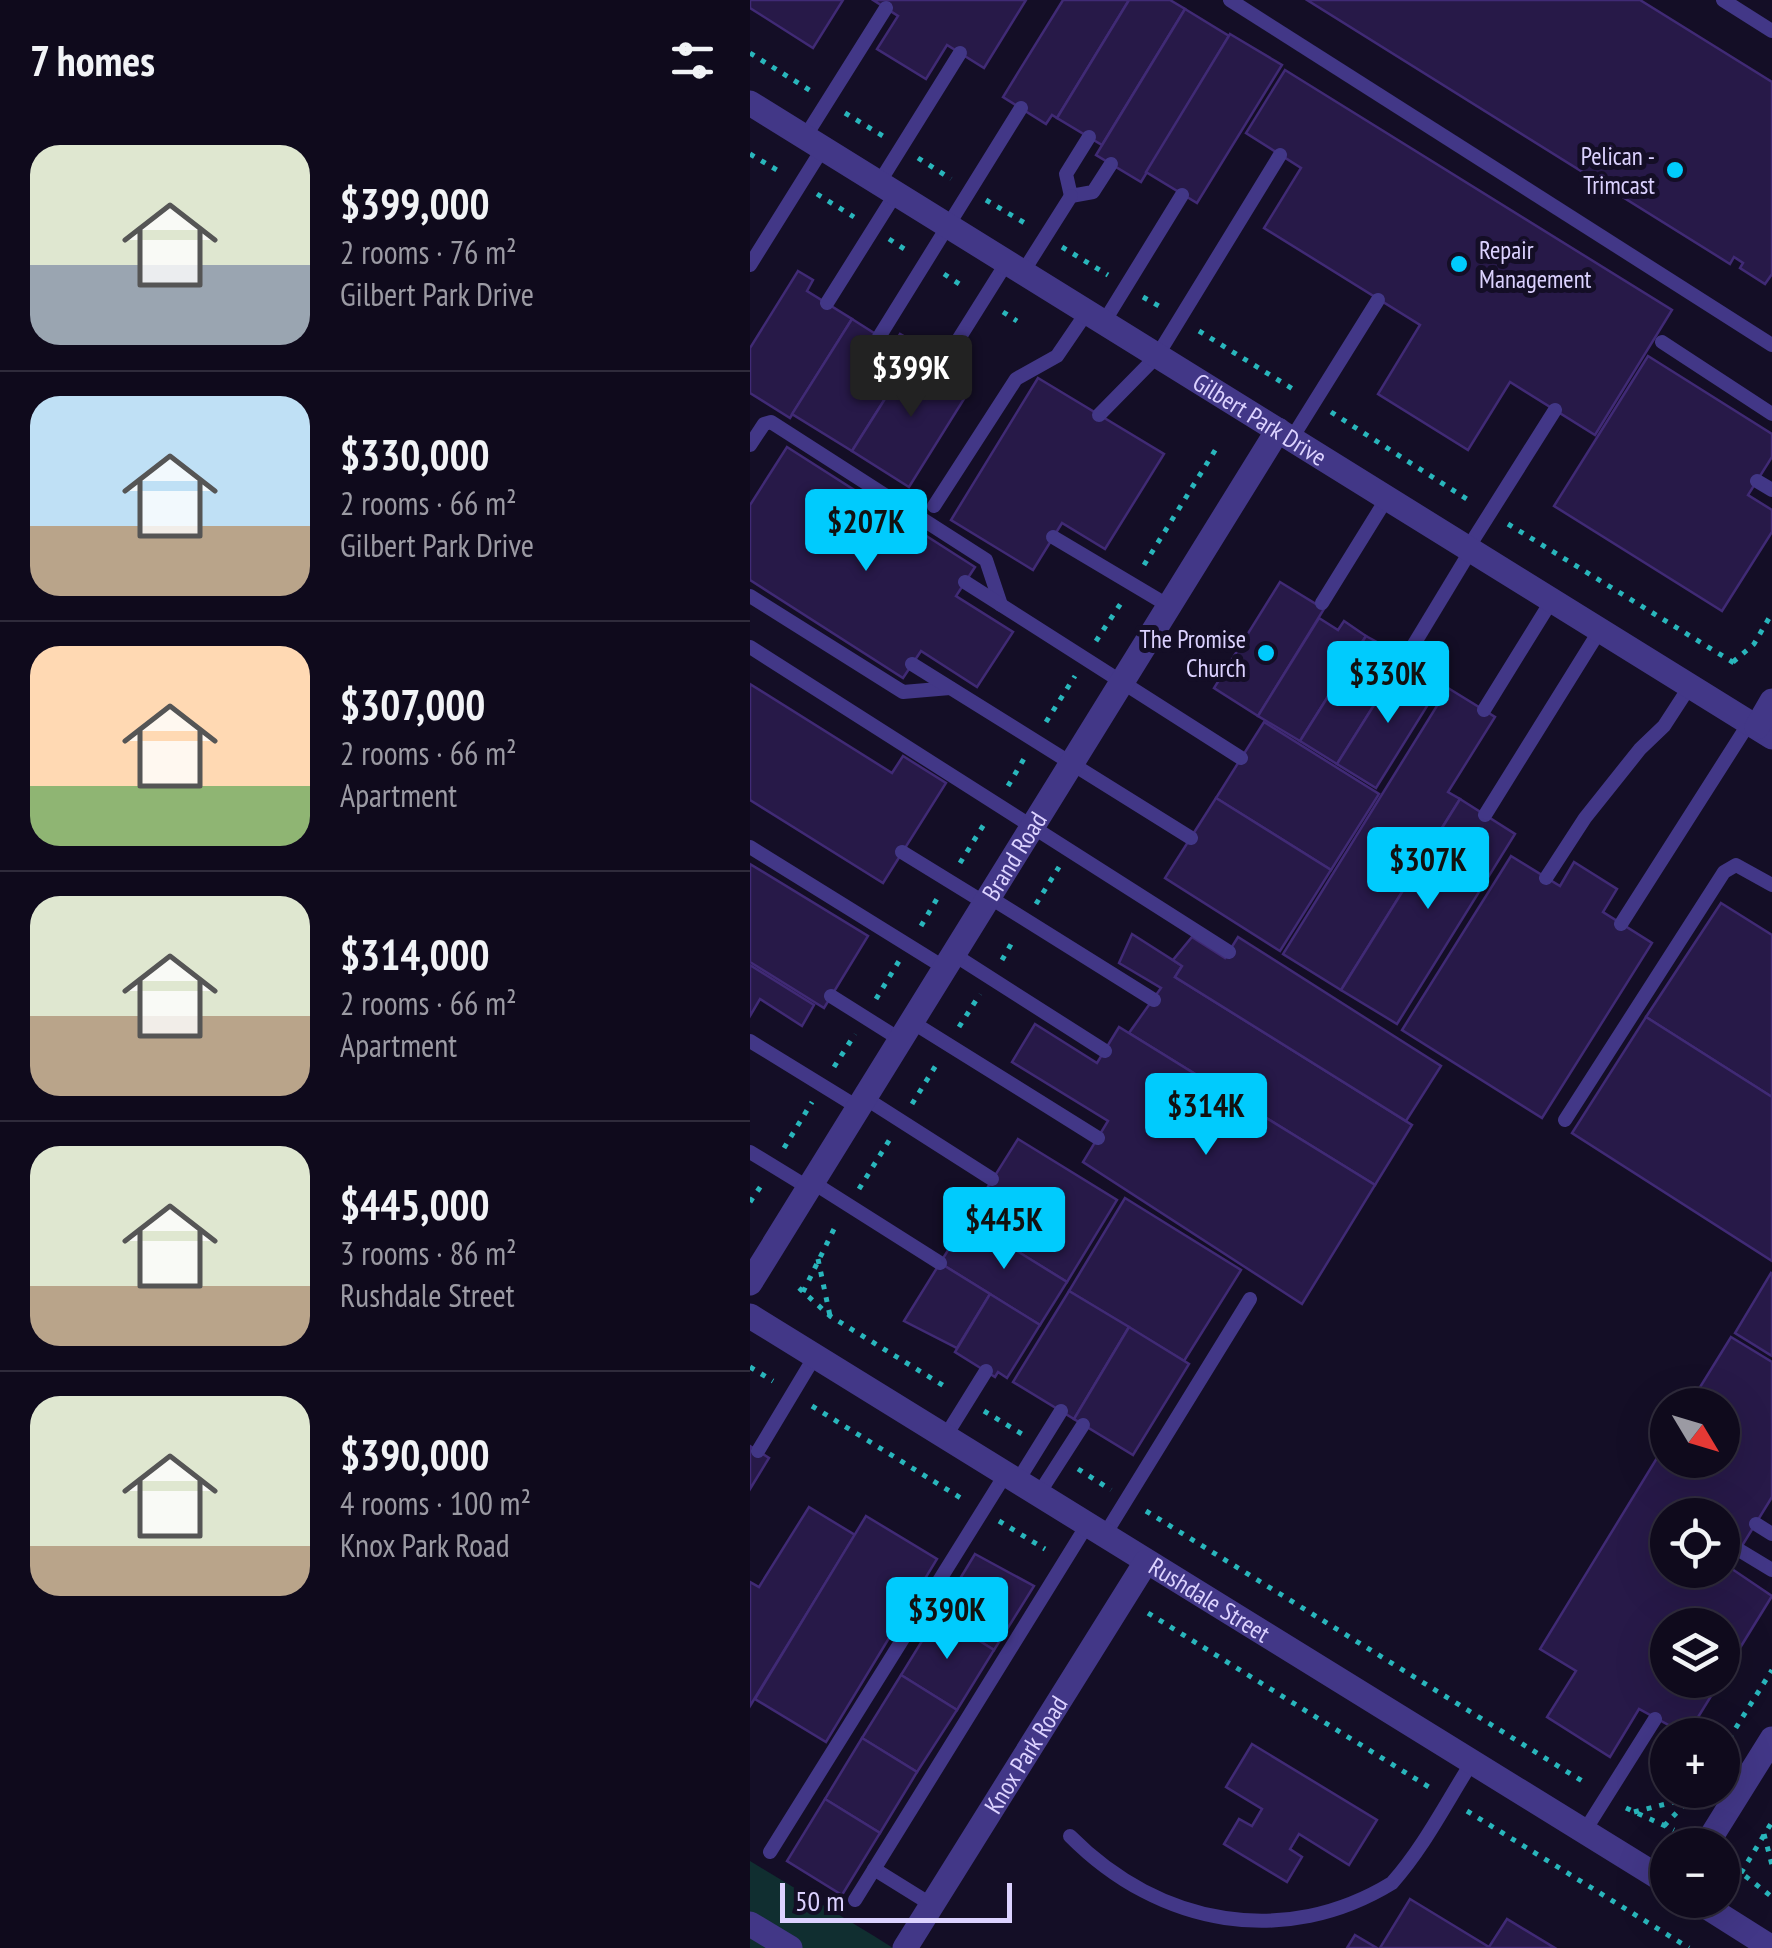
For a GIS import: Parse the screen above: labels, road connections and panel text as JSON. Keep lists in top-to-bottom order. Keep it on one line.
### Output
{"streets":{"street":["Gilbert Park Drive","Brand Road","Rushdale Street","Knox Park Road"]},"crossings":[["Gilbert Park Drive","Brand Road"],["Rushdale Street","Knox Park Road"]],"places":["Pelican - Trimcast","Repair Management","The Promise Church"],"scale_bar":"50 m","north":"bottom right","page":{"heading":"7 homes","list":[{"name":"$399,000","note":"2 rooms · 76 m² · Gilbert Park Drive"},{"name":"$330,000","note":"2 rooms · 66 m² · Gilbert Park Drive"},{"name":"$307,000","note":"2 rooms · 66 m² · Apartment"},{"name":"$314,000","note":"2 rooms · 66 m² · Apartment"},{"name":"$445,000","note":"3 rooms · 86 m² · Rushdale Street"},{"name":"$390,000","note":"4 rooms · 100 m² · Knox Park Road"}],"price":["$399K","$207K","$330K","$307K","$314K","$445K","$390K"],"map_buttons":["+","−"],"scale":"50 m"}}
